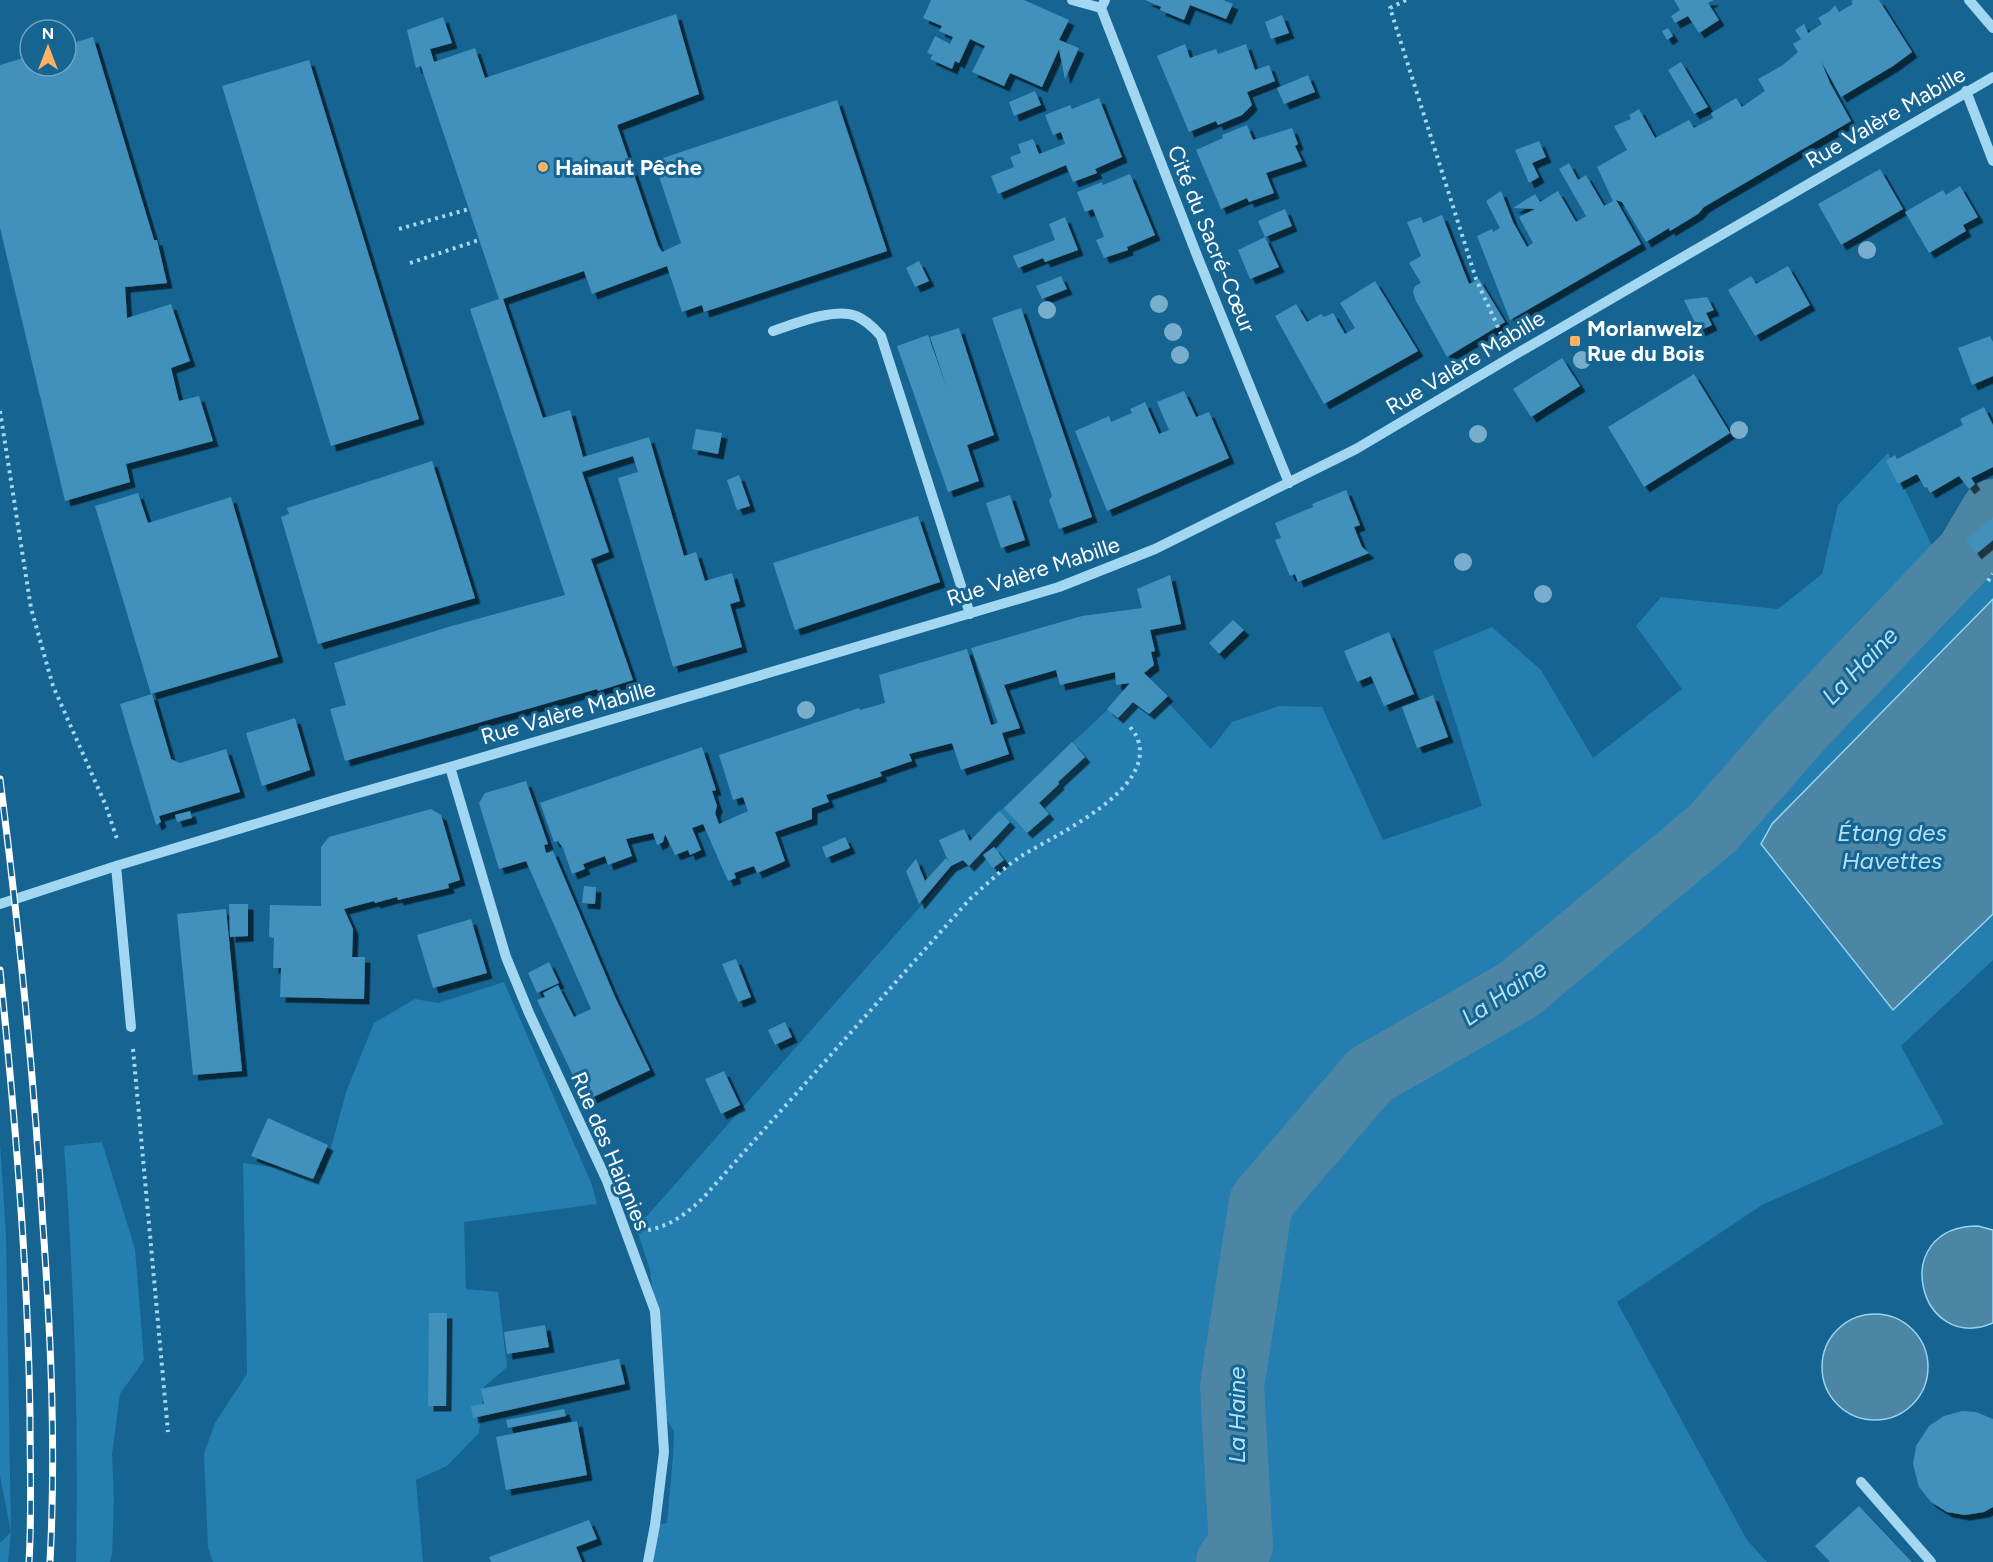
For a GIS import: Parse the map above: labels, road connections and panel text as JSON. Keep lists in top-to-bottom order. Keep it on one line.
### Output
{"streets":{"street":["Rue Valère Mabille","Cité du Sacré-Cœur","Rue des Haignies"]},"crossings":[["Rue Valère Mabille","Cité du Sacré-Cœur"],["Rue Valère Mabille","Rue des Haignies"]],"water":["La Haine","Étang des Havettes"],"places":{"other":["Hainaut Pêche"],"transit":["Morlanwelz Rue du Bois"]},"north":"top"}
